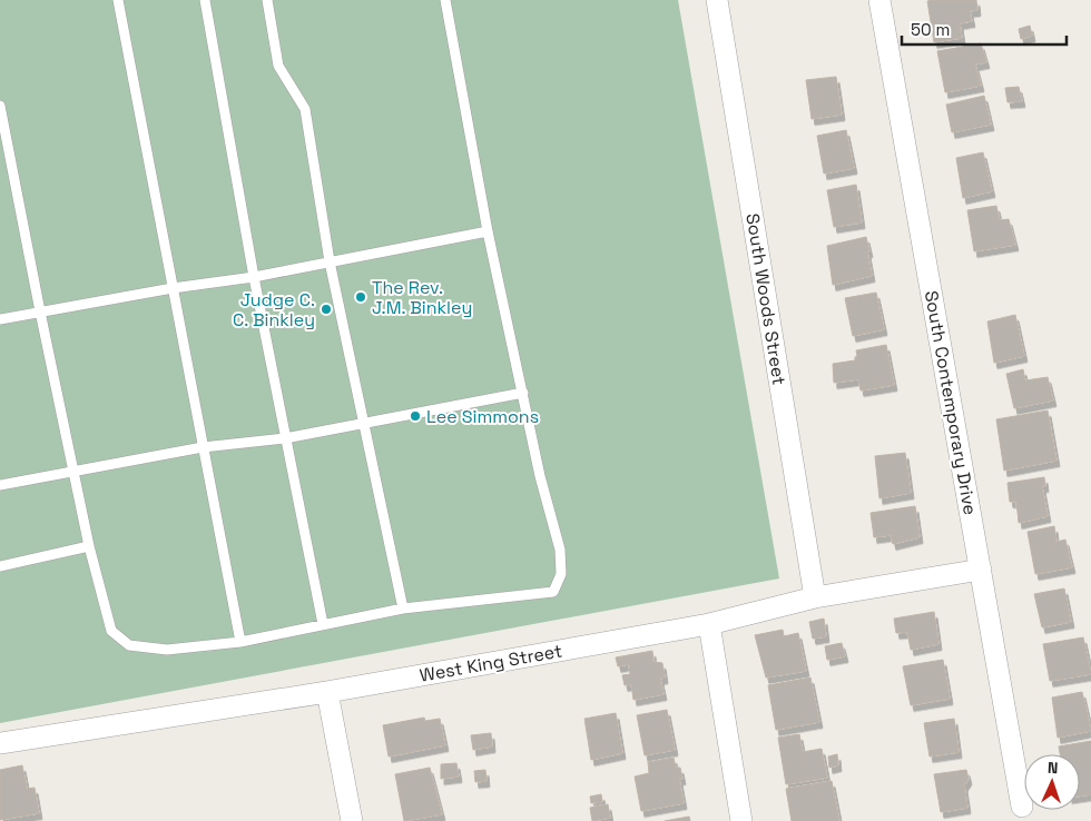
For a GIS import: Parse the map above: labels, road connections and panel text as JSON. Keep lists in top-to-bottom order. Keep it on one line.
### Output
{"streets":{"street":["South Woods Street","South Contemporary Drive","West King Street"]},"crossings":[["South Woods Street","West King Street"],["South Contemporary Drive","West King Street"]],"places":["The Rev. J.M. Binkley","Judge C. C. Binkley","Lee Simmons"],"scale_bar":"50 m","north":"top"}
